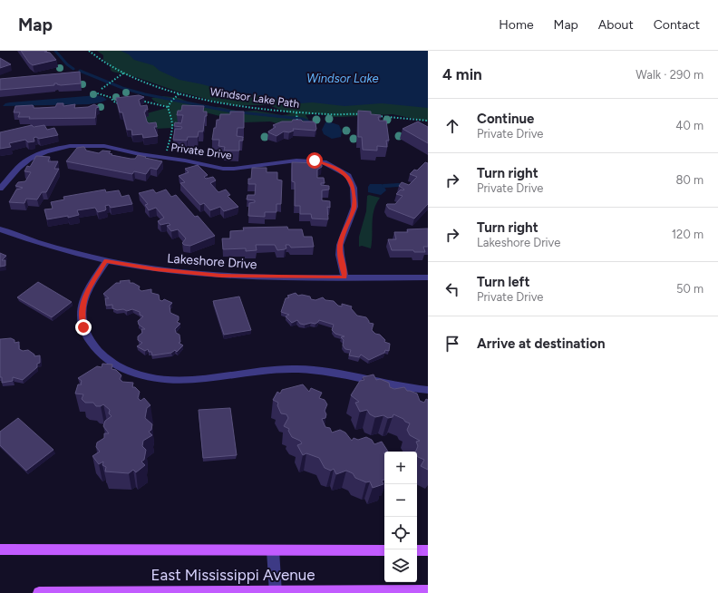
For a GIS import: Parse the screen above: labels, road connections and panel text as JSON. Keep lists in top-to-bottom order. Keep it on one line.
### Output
{"streets":{"main road":["East Mississippi Avenue"],"street":["Private Drive","Lakeshore Drive"],"path":["Windsor Lake Path"]},"crossings":[["Private Drive","Lakeshore Drive"]],"water":["Windsor Lake"],"page":{"header":"Map","nav":["Home","Map","About","Contact"],"heading":["4 min","Walk · 290 m"],"list":[["Continue","Private Drive","40 m"],["Turn right","Private Drive","80 m"],["Turn right","Lakeshore Drive","120 m"],["Turn left","Private Drive","50 m"],"Arrive at destination"],"map_buttons":["+","−"]}}
